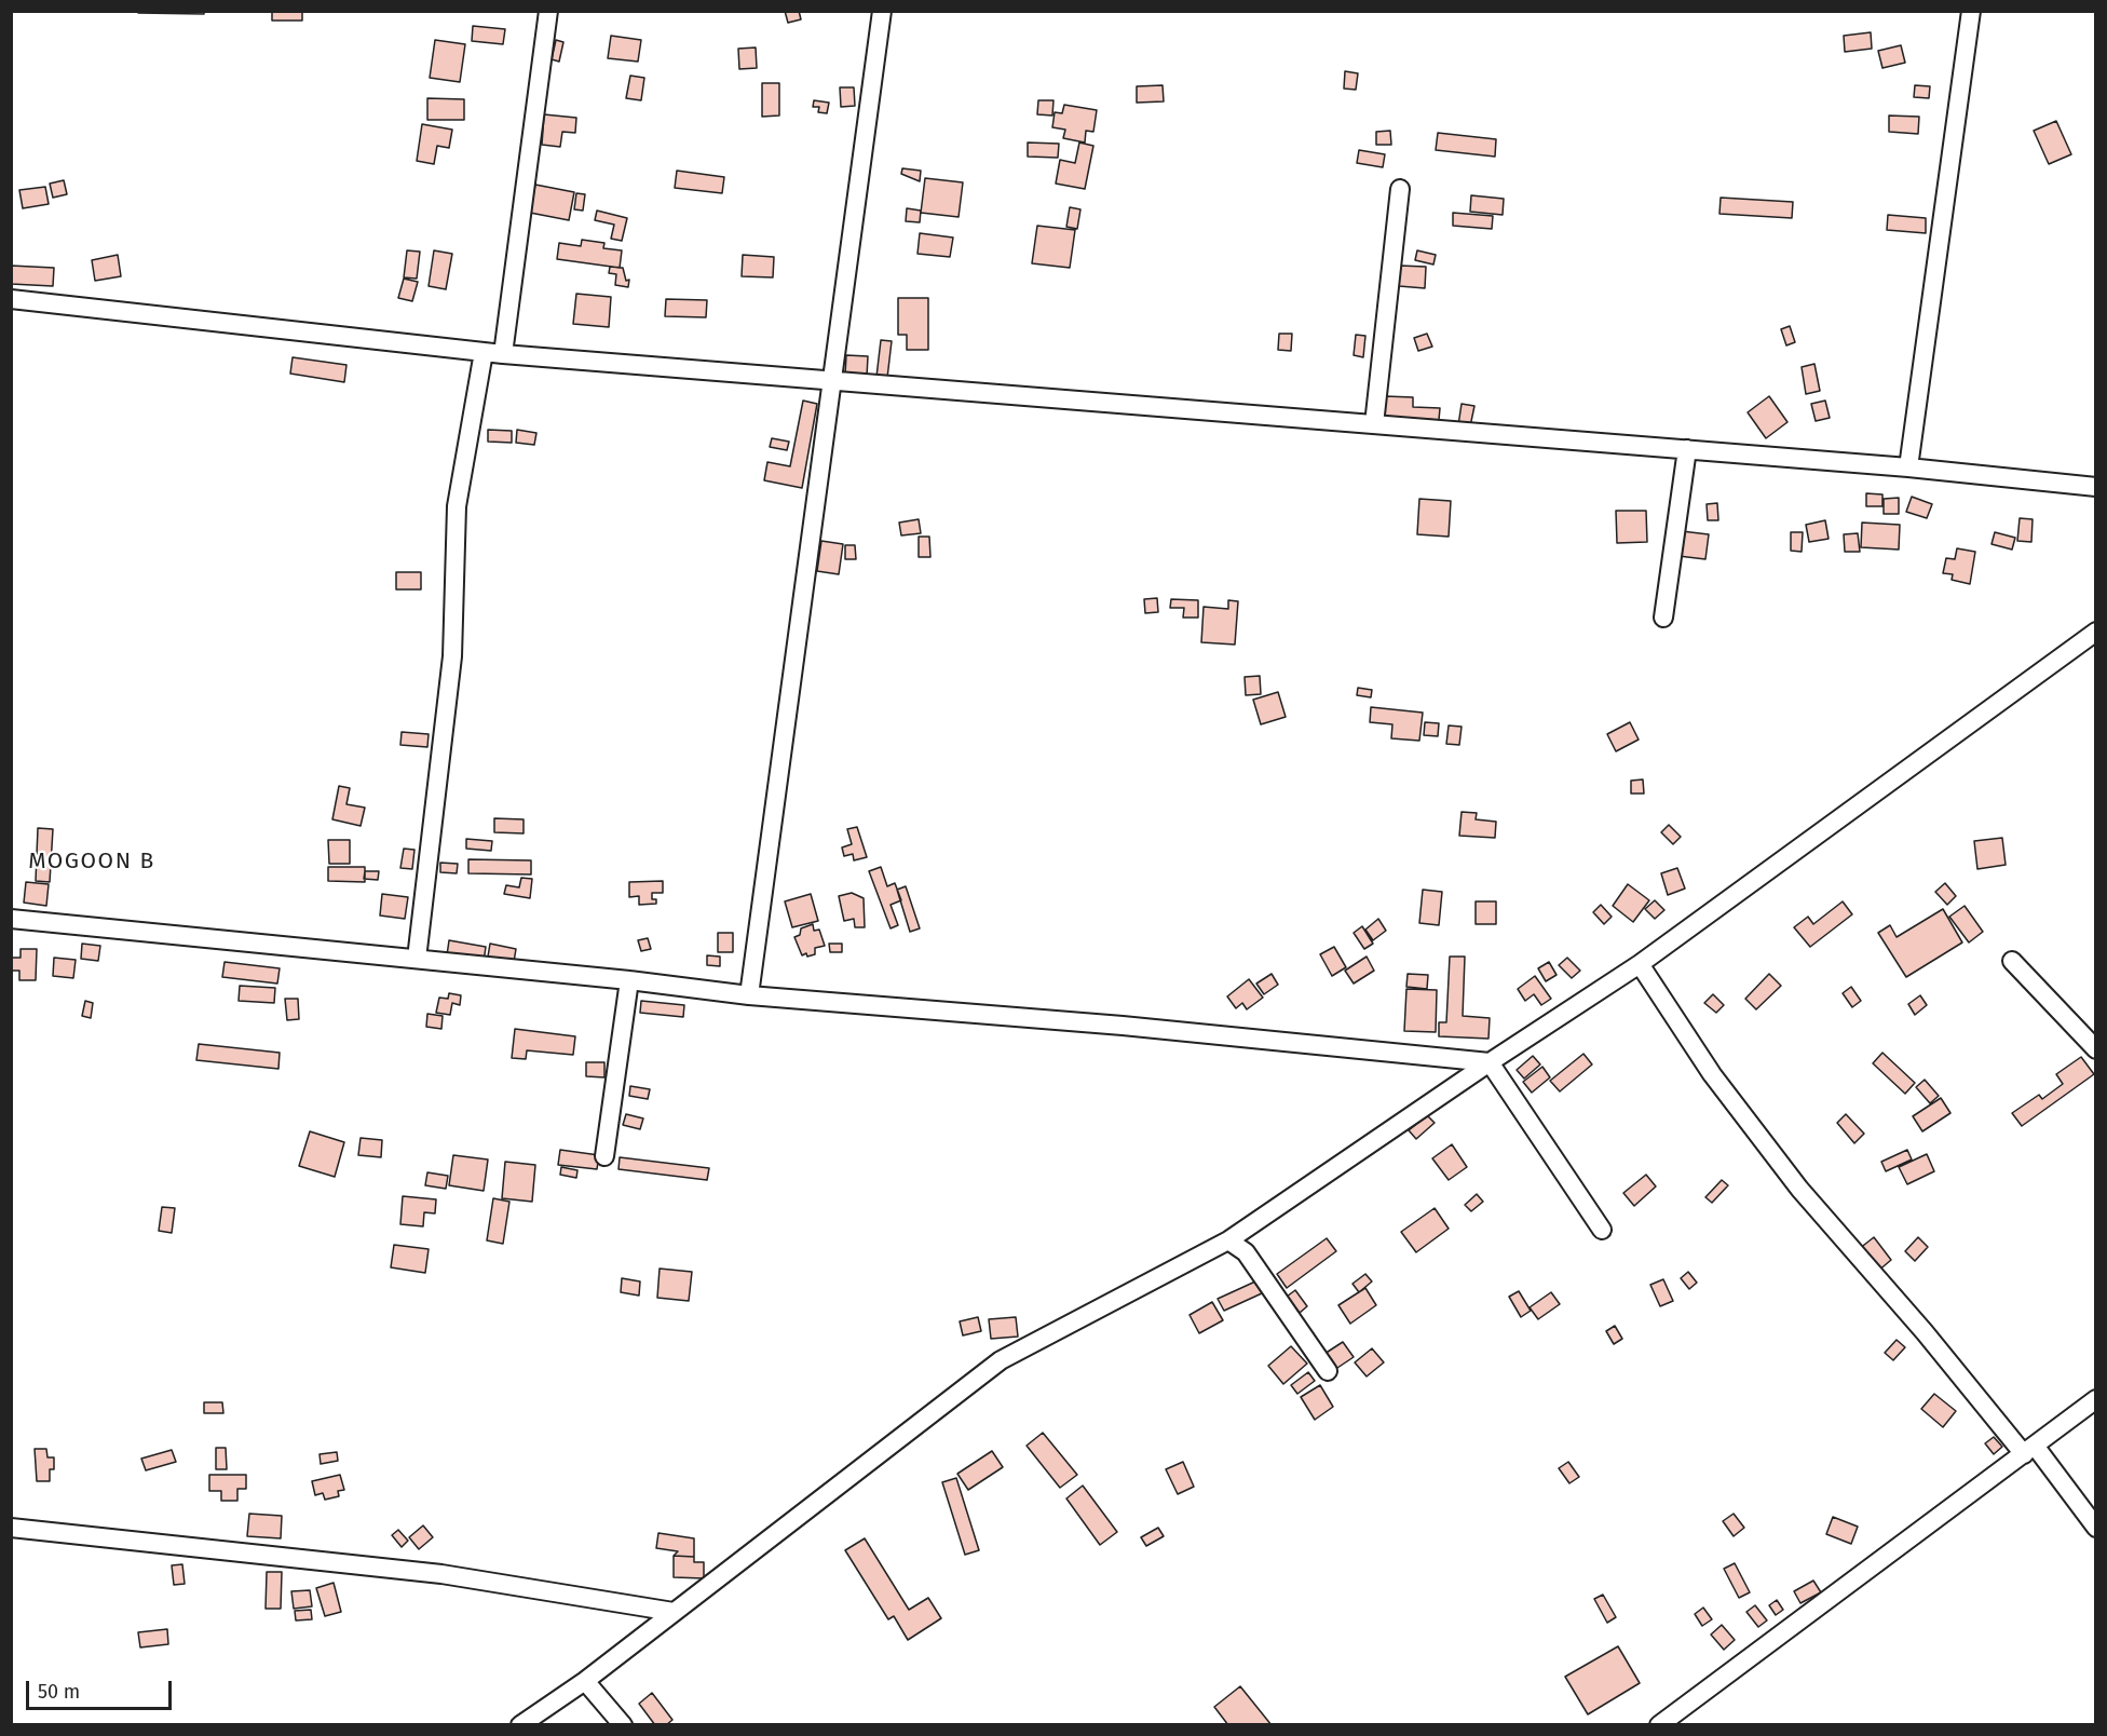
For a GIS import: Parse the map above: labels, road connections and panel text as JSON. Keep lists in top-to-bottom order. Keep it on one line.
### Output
{"districts":["MOGOON B"],"scale_bar":"50 m"}
